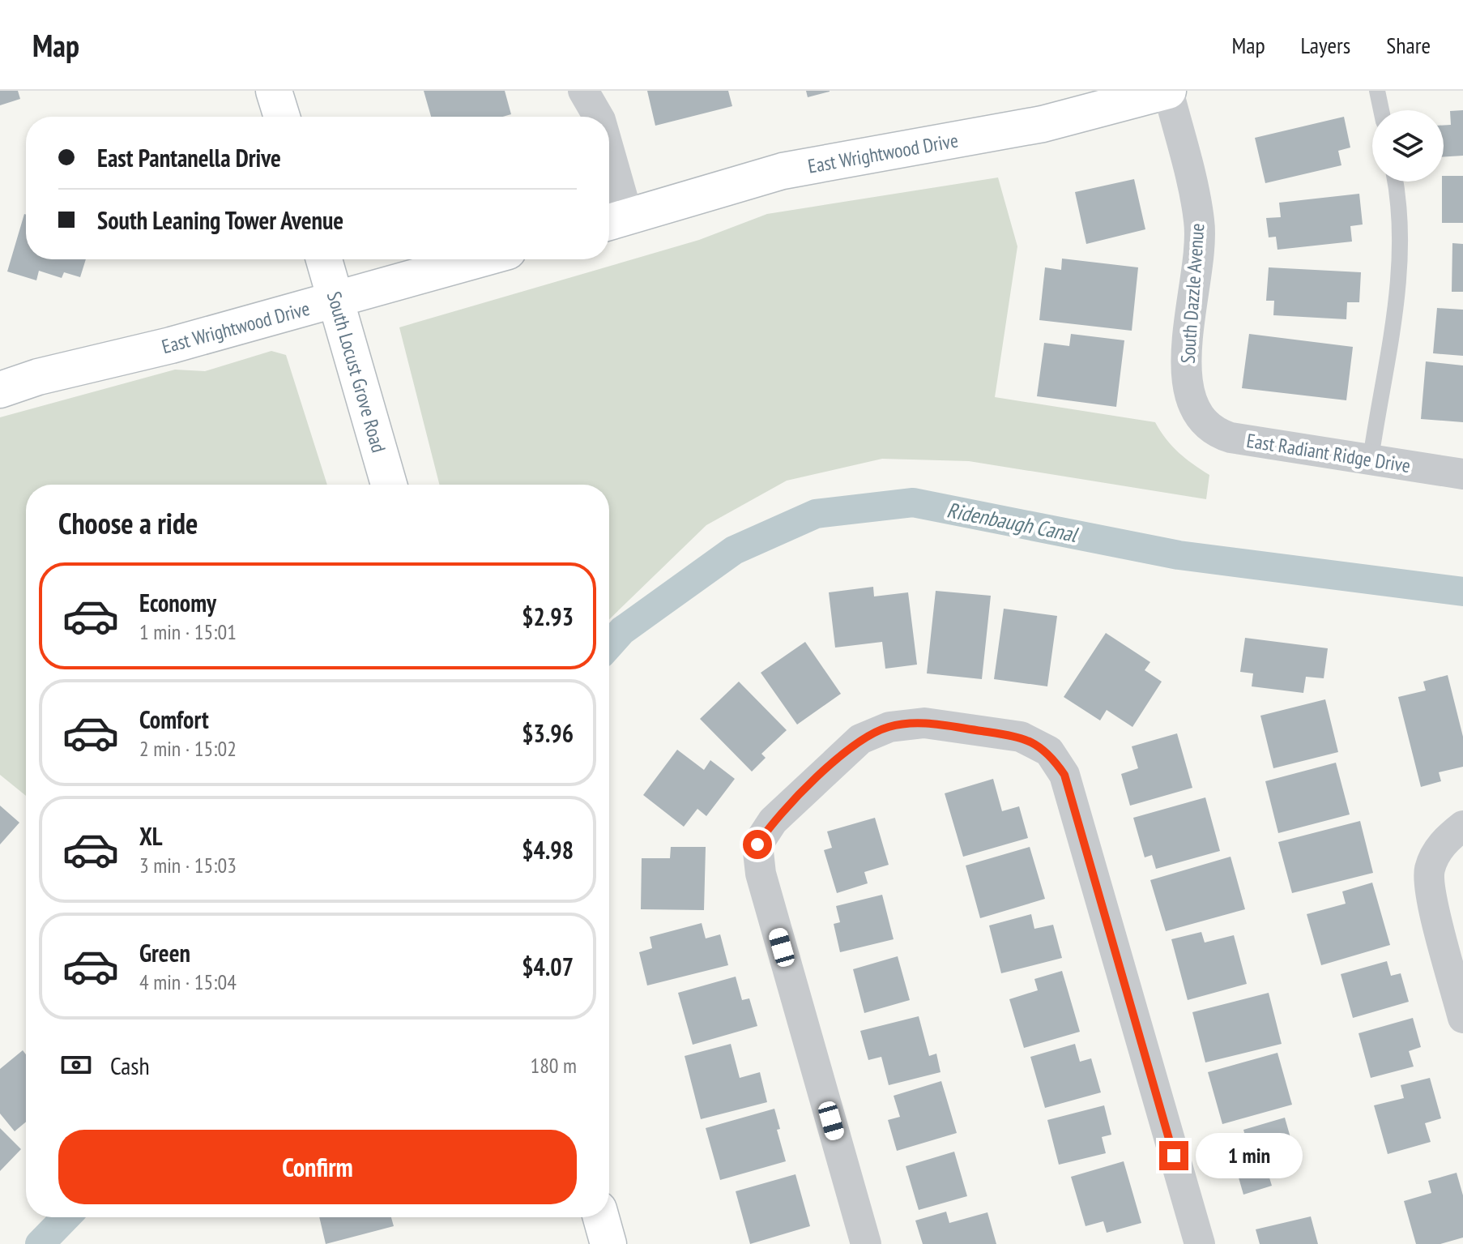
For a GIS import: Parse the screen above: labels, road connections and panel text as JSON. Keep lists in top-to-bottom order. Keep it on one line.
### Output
{"streets":{"street":["East Wrightwood Drive","South Dazzle Avenue","South Locust Grove Road","East Radiant Ridge Drive"]},"crossings":[["East Wrightwood Drive","South Dazzle Avenue"],["East Wrightwood Drive","South Locust Grove Road"],["South Dazzle Avenue","East Radiant Ridge Drive"]],"water":["Ridenbaugh Canal"],"page":{"header":"Map","nav":["Map","Layers","Share"],"banner":["East Pantanella Drive","South Leaning Tower Avenue"],"heading":"Choose a ride","list":[{"name":"Economy","note":"1 min · 15:01","value":"$2.93"},{"name":"Comfort","note":"2 min · 15:02","value":"$3.96"},{"name":"XL","note":"3 min · 15:03","value":"$4.98"},{"name":"Green","note":"4 min · 15:04","value":"$4.07"}],"pay":["Cash","180 m"],"buttons":"Confirm","bubble":"1 min"}}
